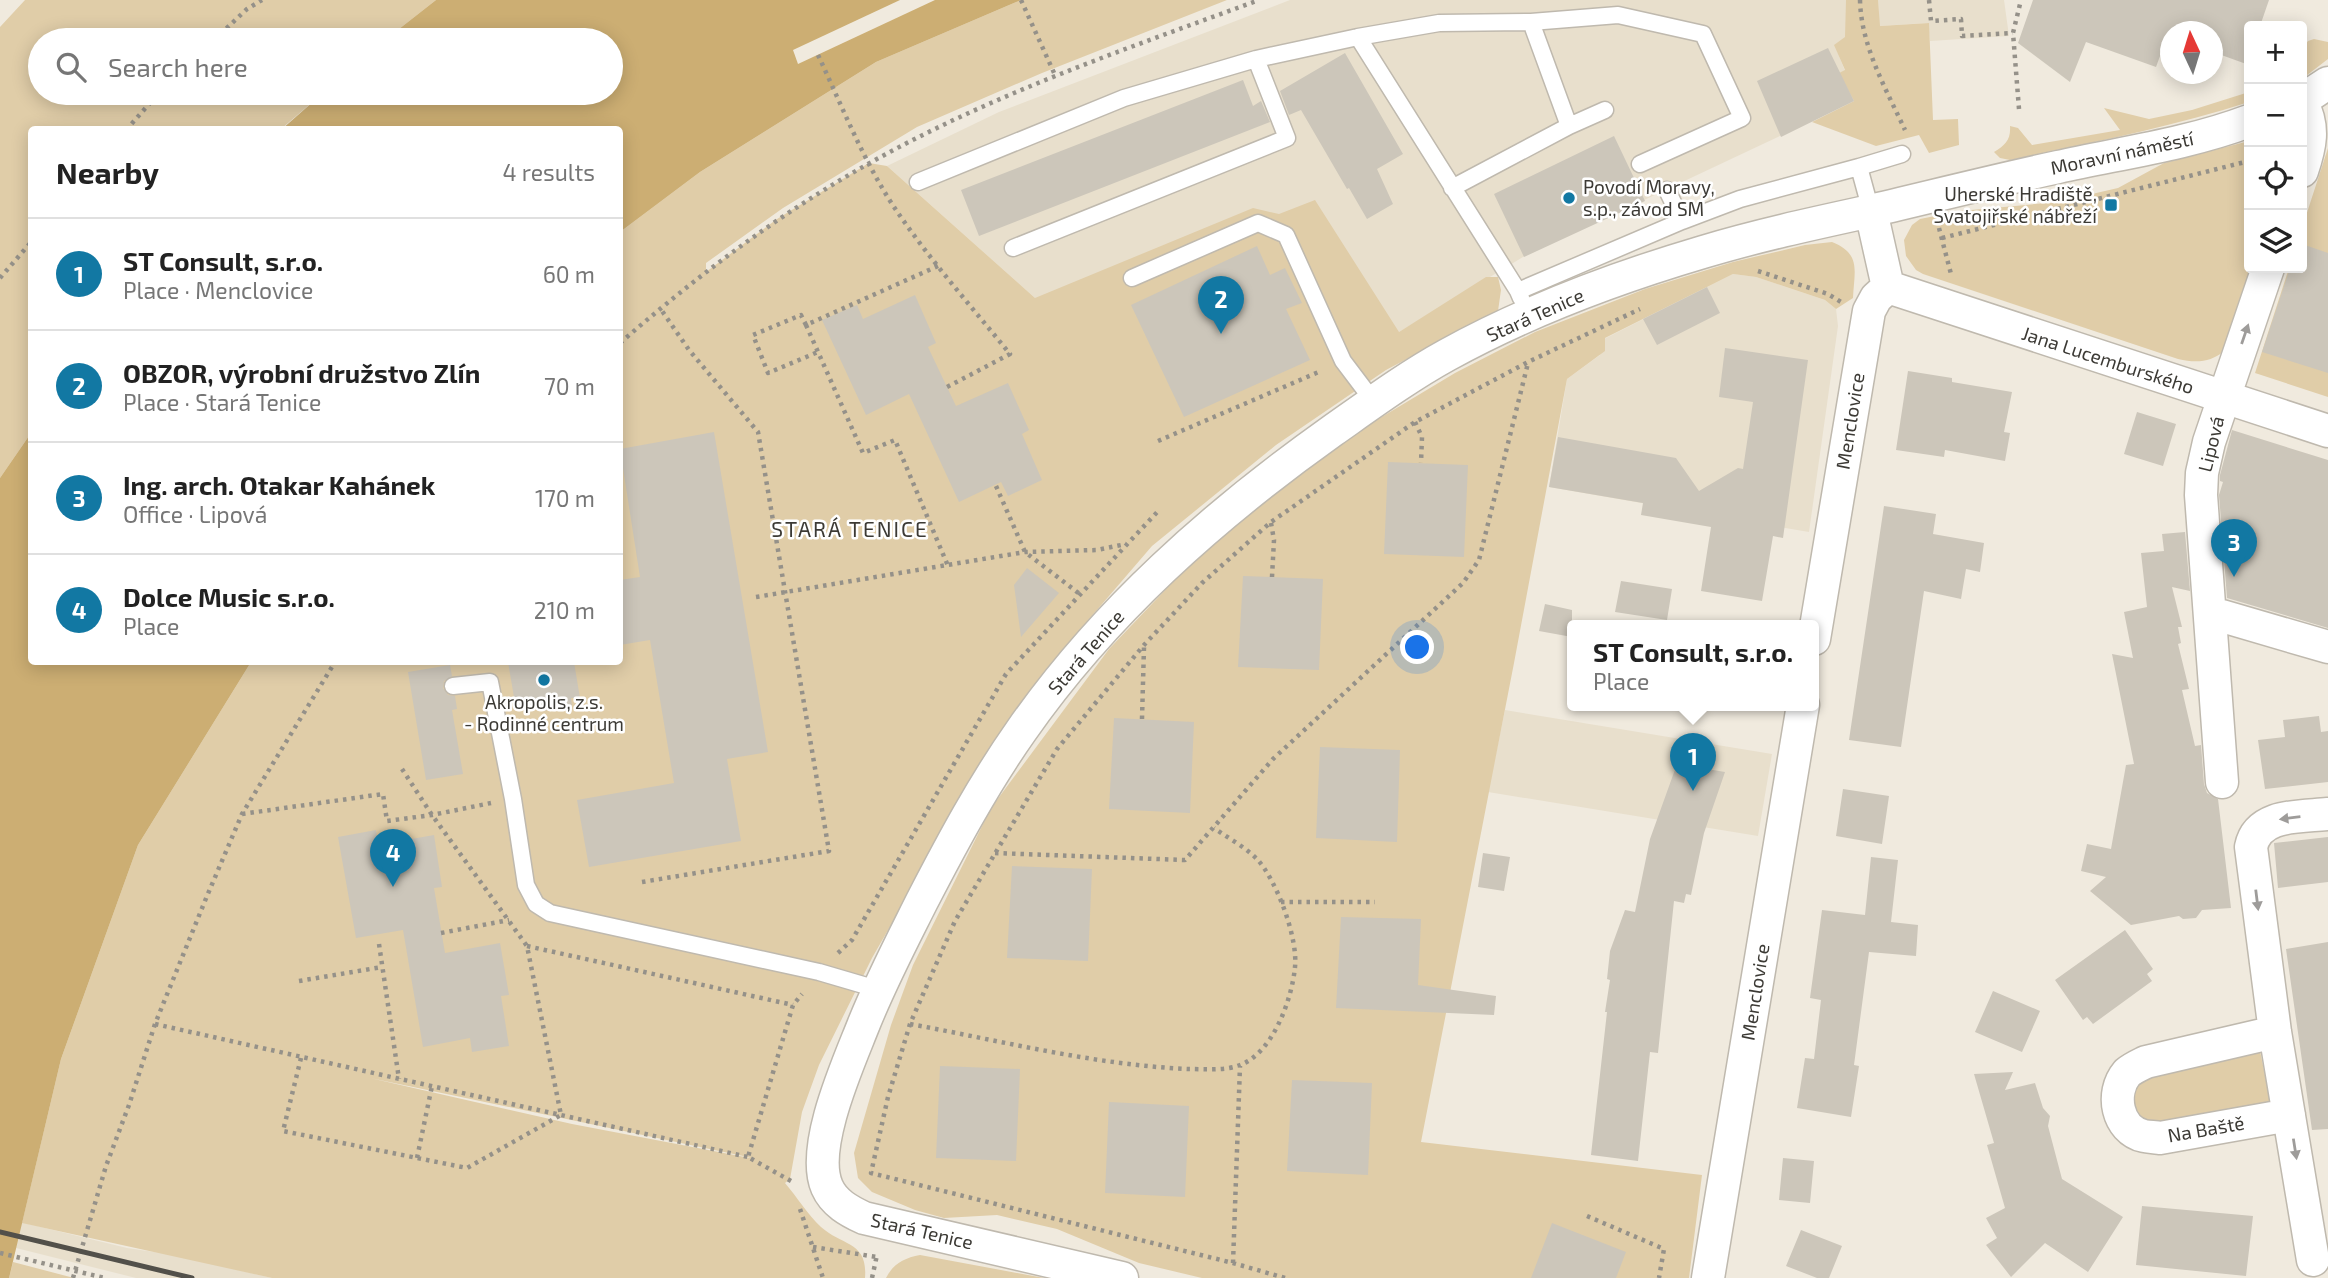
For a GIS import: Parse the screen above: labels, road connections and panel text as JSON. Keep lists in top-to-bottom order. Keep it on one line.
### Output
{"streets":{"street":["Moravní náměstí","Stará Tenice","Jana Lucemburského","Menclovice","Lipová","Na Baště"]},"crossings":[["Moravní náměstí","Stará Tenice"],["Moravní náměstí","Menclovice"],["Stará Tenice","Menclovice"],["Jana Lucemburského","Menclovice"],["Jana Lucemburského","Lipová"]],"districts":["STARÁ TENICE"],"places":{"other":["Povodí Moravy, s.p., závod SM","Akropolis, z.s. - Rodinné centrum"],"transit":["Uherské Hradiště, Svatojiřské nábřeží"]},"north":"top","page":{"map_buttons":["+","−"],"search":"Search here","heading":["Nearby","4 results"],"list":[{"mark":"1","name":"ST Consult, s.r.o.","note":"Place · Menclovice","value":"60 m"},{"mark":"2","name":"OBZOR, výrobní družstvo Zlín","note":"Place · Stará Tenice","value":"70 m"},{"mark":"3","name":"Ing. arch. Otakar Kahánek","note":"Office · Lipová","value":"170 m"},{"mark":"4","name":"Dolce Music s.r.o.","note":"Place","value":"210 m"}],"pins":["2","3","1","4"],"popup":["ST Consult, s.r.o.","Place"]}}
